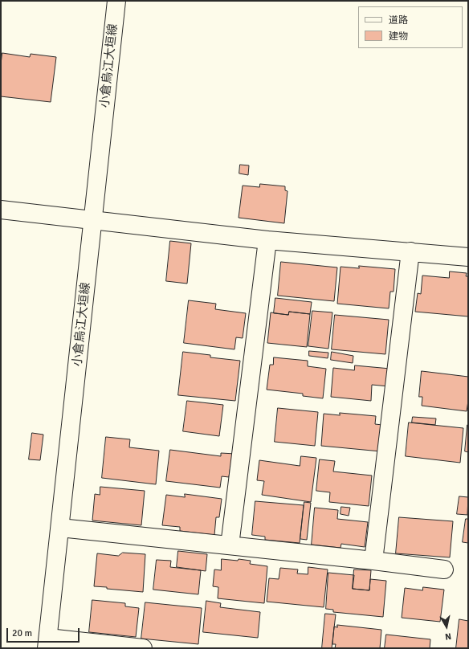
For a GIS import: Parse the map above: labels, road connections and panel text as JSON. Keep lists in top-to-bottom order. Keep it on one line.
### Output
{"streets":{"street":["小倉烏江大垣線"]},"legend":["道路","建物"],"scale_bar":"20 m","north":"bottom"}
